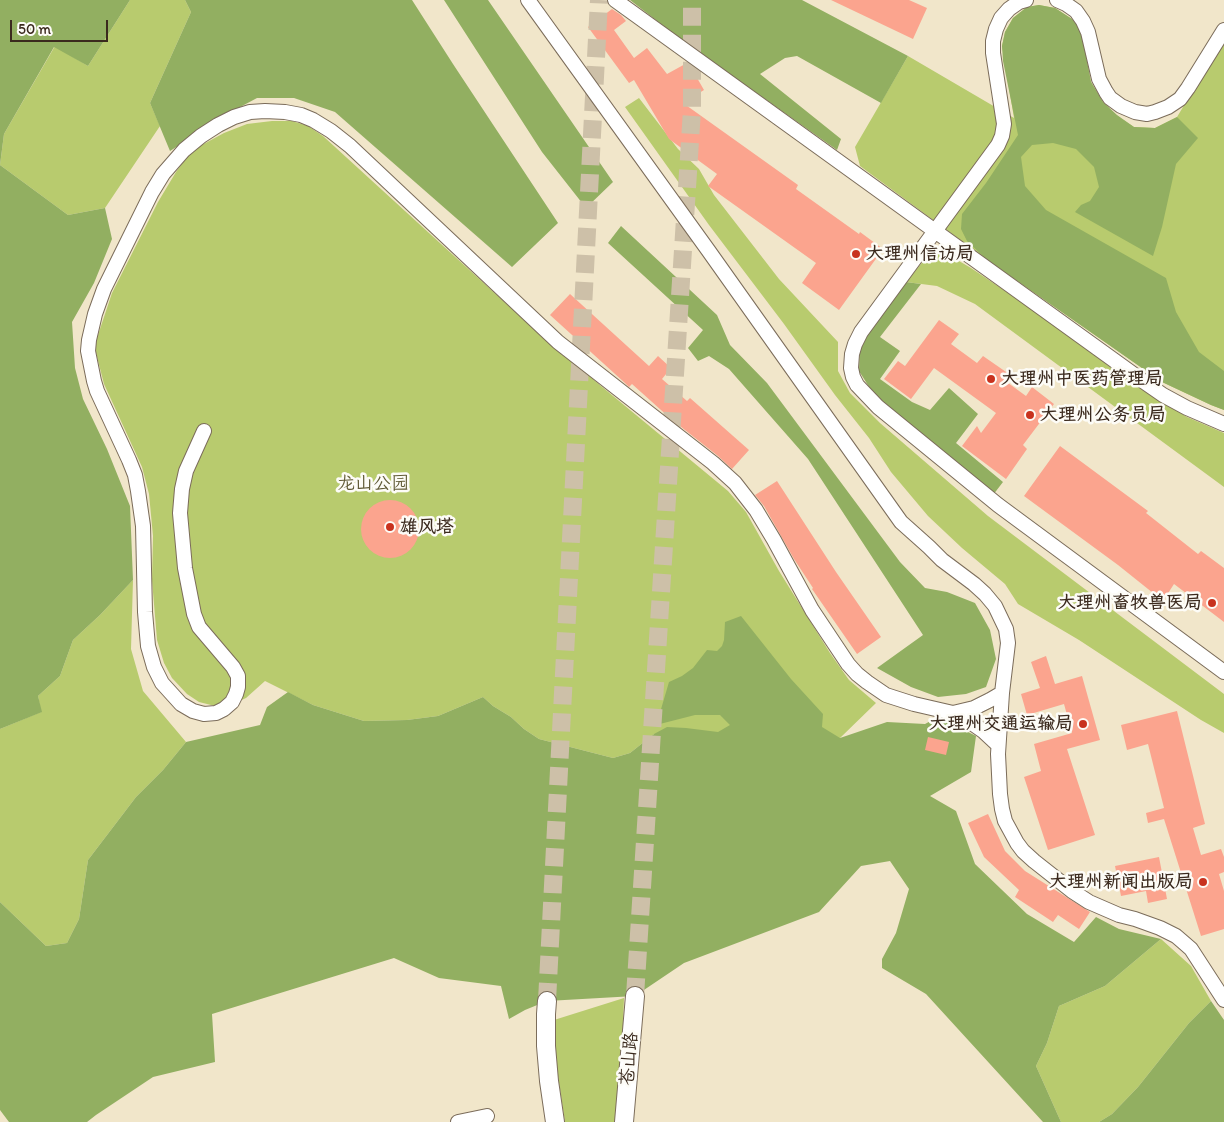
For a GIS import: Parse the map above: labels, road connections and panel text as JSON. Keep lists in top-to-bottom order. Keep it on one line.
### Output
{"streets":{"main road":["苍山路"]},"parks":["龙山公园"],"places":["大理州信访局","大理州中医药管理局","大理州公务员局","雄风塔","大理州畜牧兽医局","大理州交通运输局","大理州新闻出版局"],"scale_bar":"50 m"}
